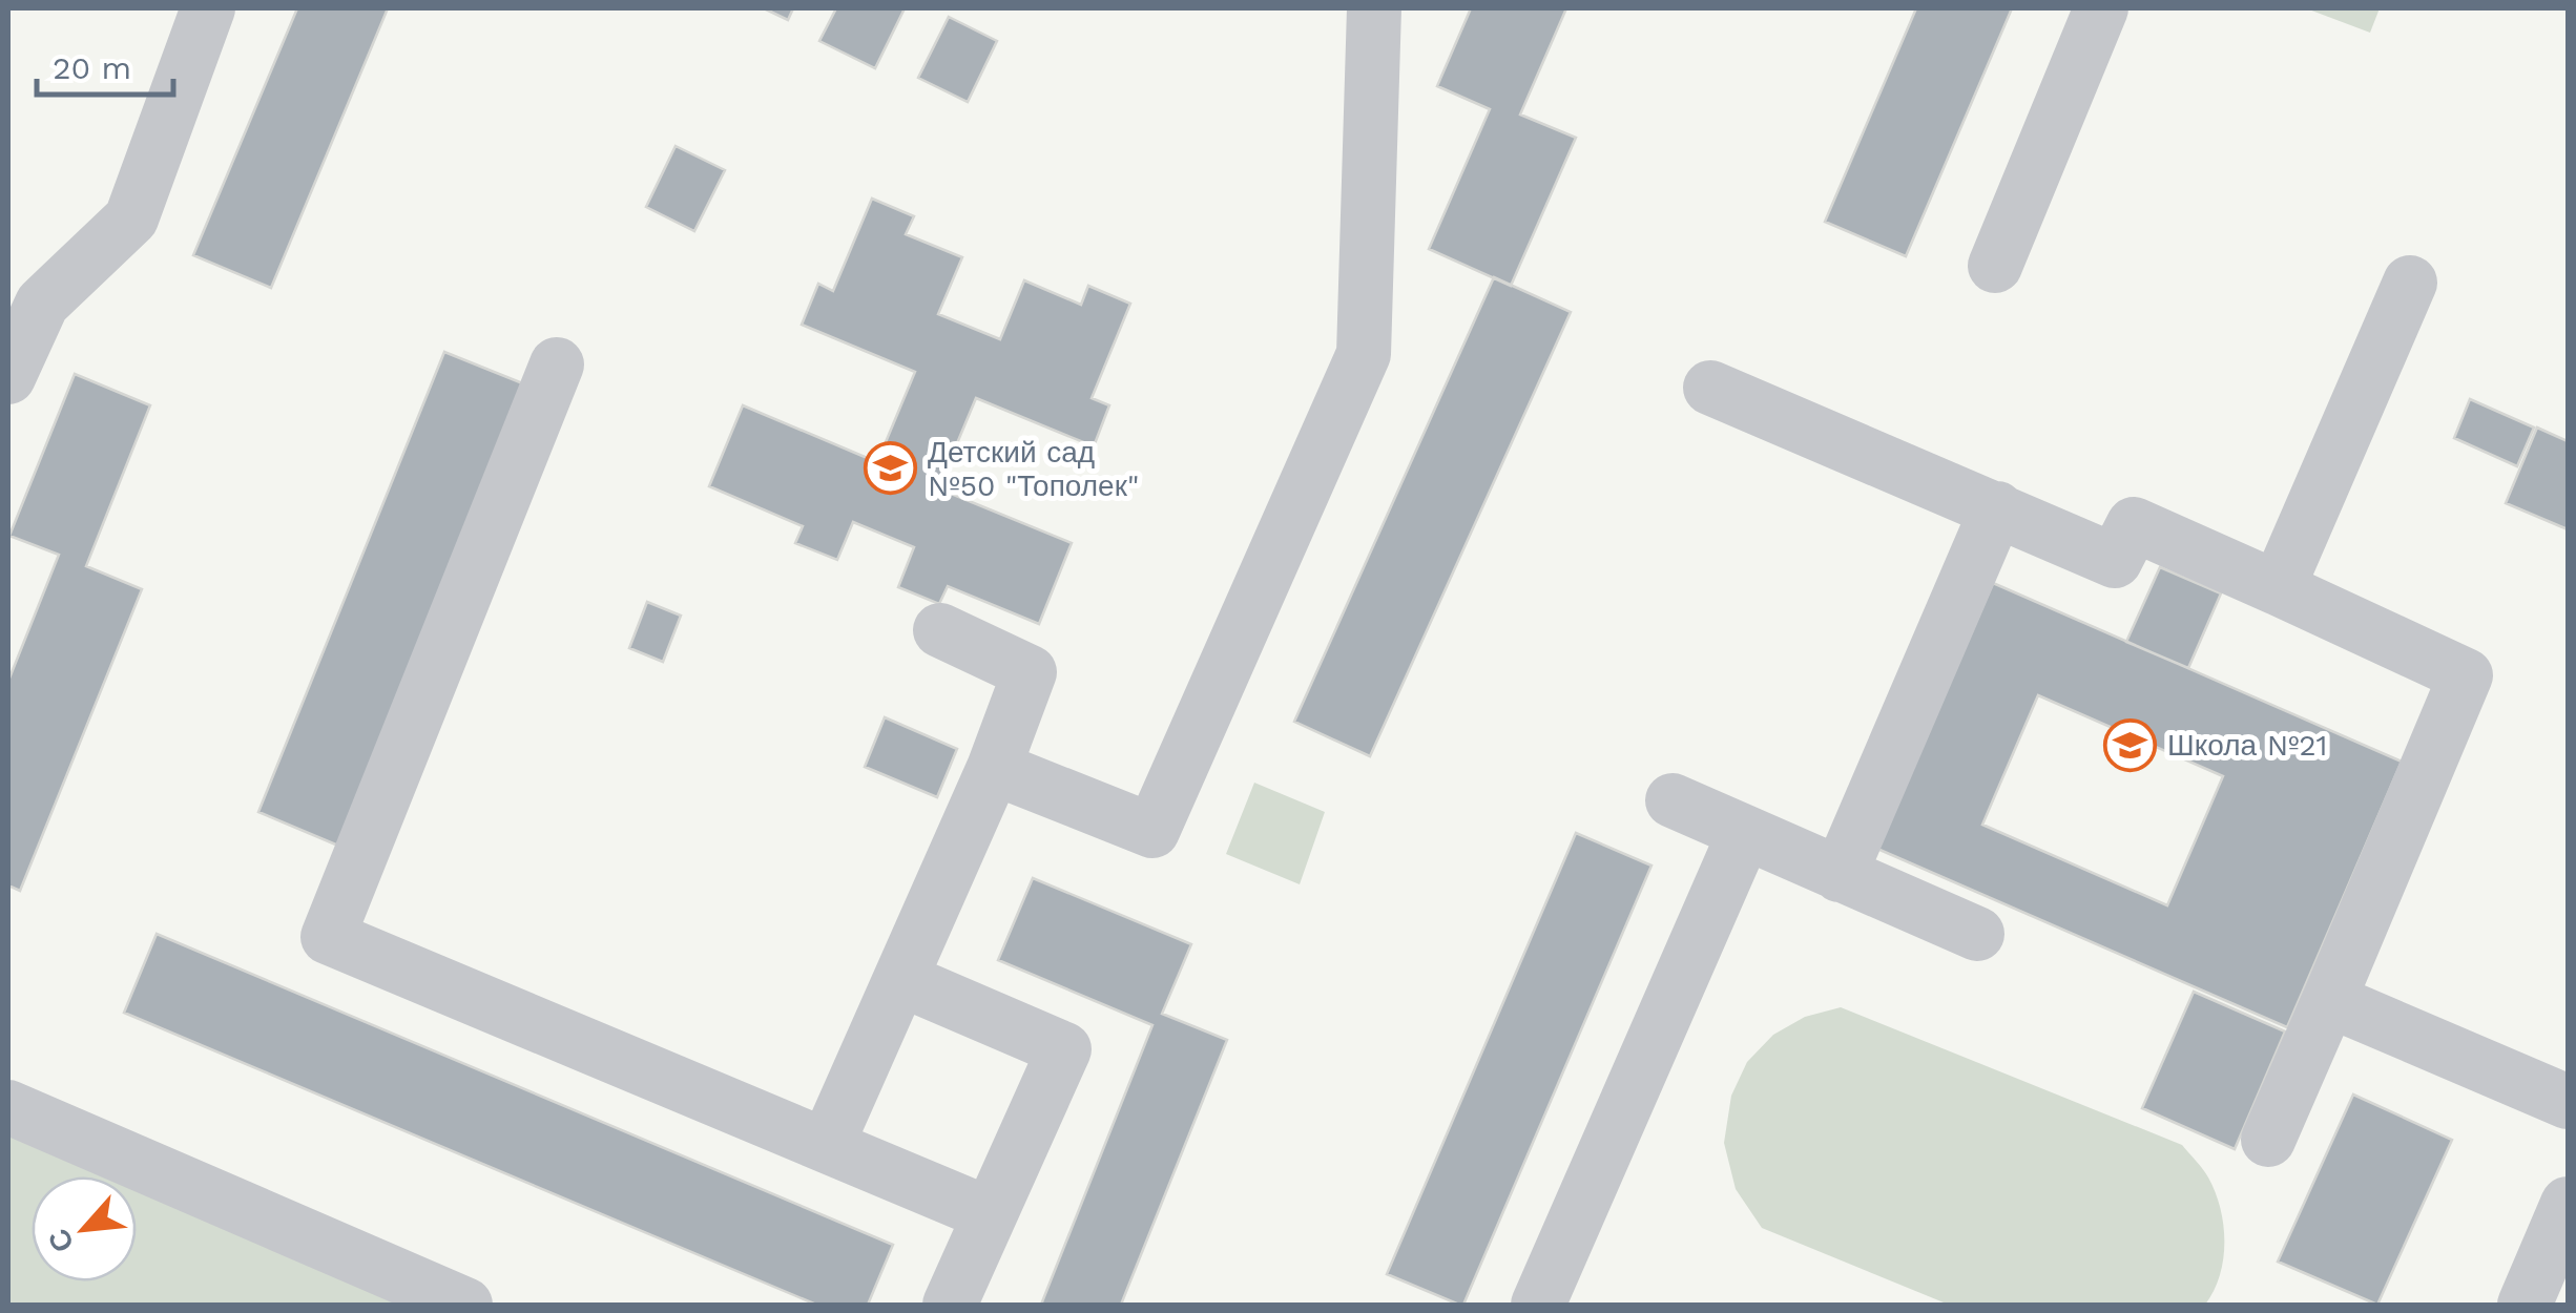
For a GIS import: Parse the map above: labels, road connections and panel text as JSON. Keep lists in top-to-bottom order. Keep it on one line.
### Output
{"places":{"school or university":["Детский сад №50 \"Тополек\"","Школа №21"]},"scale_bar":"20 m","north":"bottom left"}
